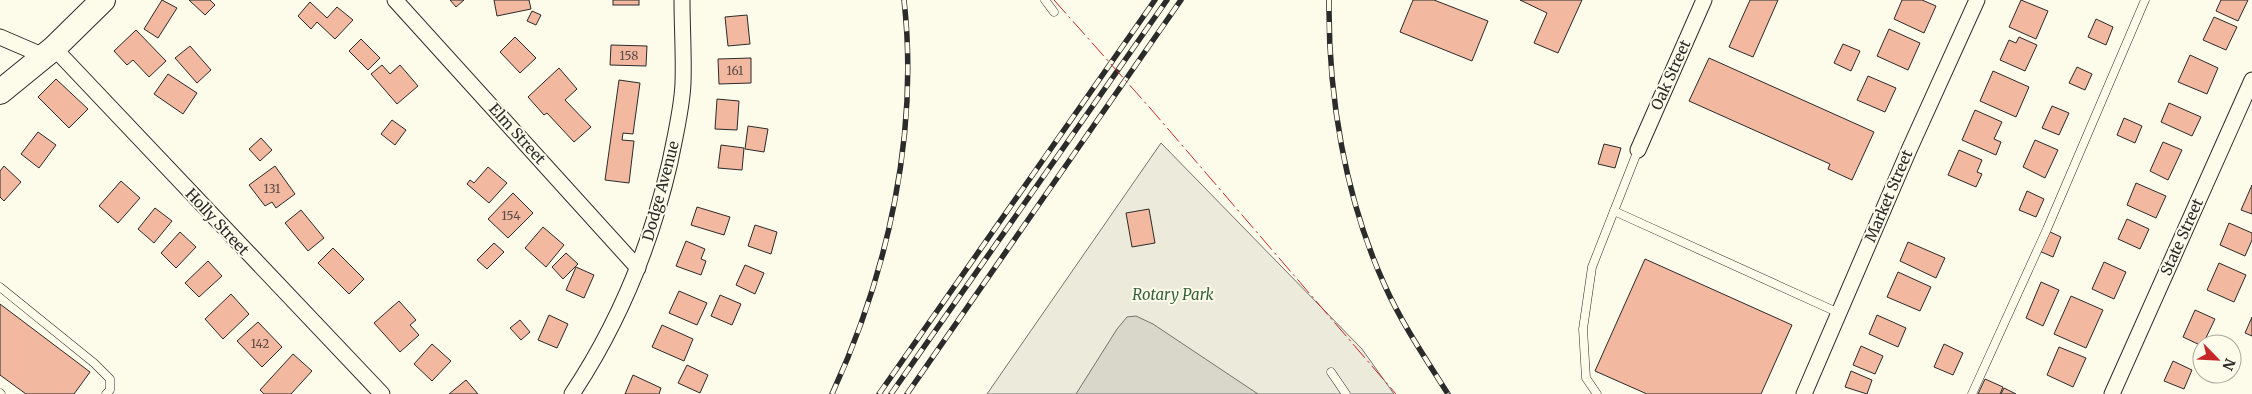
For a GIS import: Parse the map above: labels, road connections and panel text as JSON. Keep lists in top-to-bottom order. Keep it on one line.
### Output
{"streets":{"street":["Oak Street","Elm Street","Dodge Avenue","Market Street","Holly Street","State Street"]},"crossings":[["Elm Street","Dodge Avenue"]],"parks":["Rotary Park"],"house_numbers":["158","161","131","154","142"],"north":"bottom right"}
